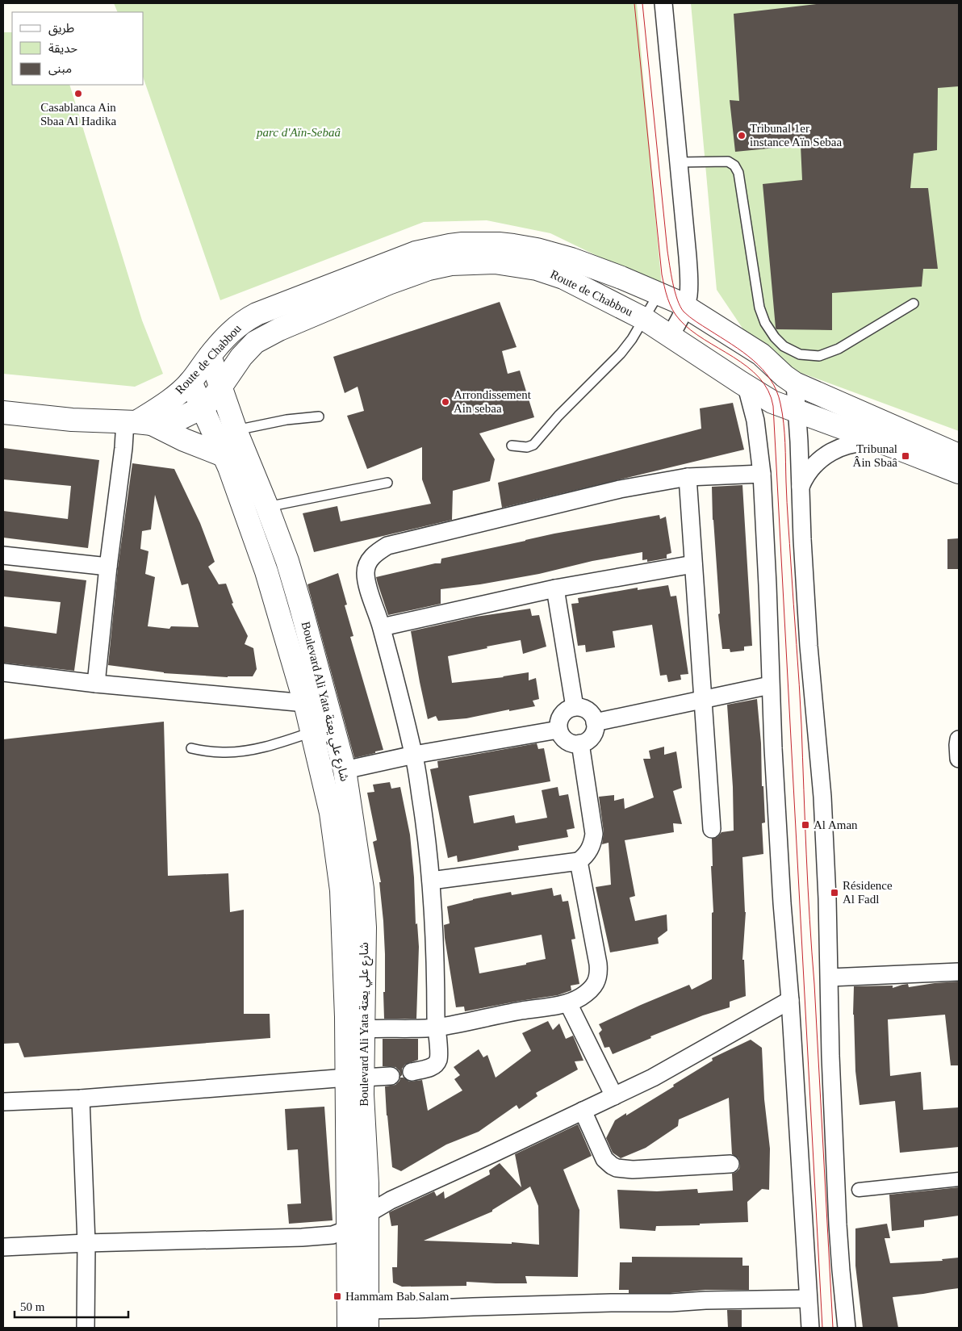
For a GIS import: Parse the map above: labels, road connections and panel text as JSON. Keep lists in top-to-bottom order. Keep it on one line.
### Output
{"streets":{"street":["Route de Chabbou","Boulevard Ali Yata شارع علي يعتة"]},"crossings":[["Route de Chabbou","Boulevard Ali Yata شارع علي يعتة"]],"parks":["parc d'Aïn-Sebaâ"],"places":{"other":["Casablanca Ain Sbaa Al Hadika","Tribunal 1er instance Aïn Sebaa","Arrondissement Ain sebaa"],"transit":["Tribunal Âin Sbaâ","Al Aman","Résidence Al Fadl","Hammam Bab Salam"]},"legend":["طريق","حديقة","مبنى"],"scale_bar":"50 m"}
